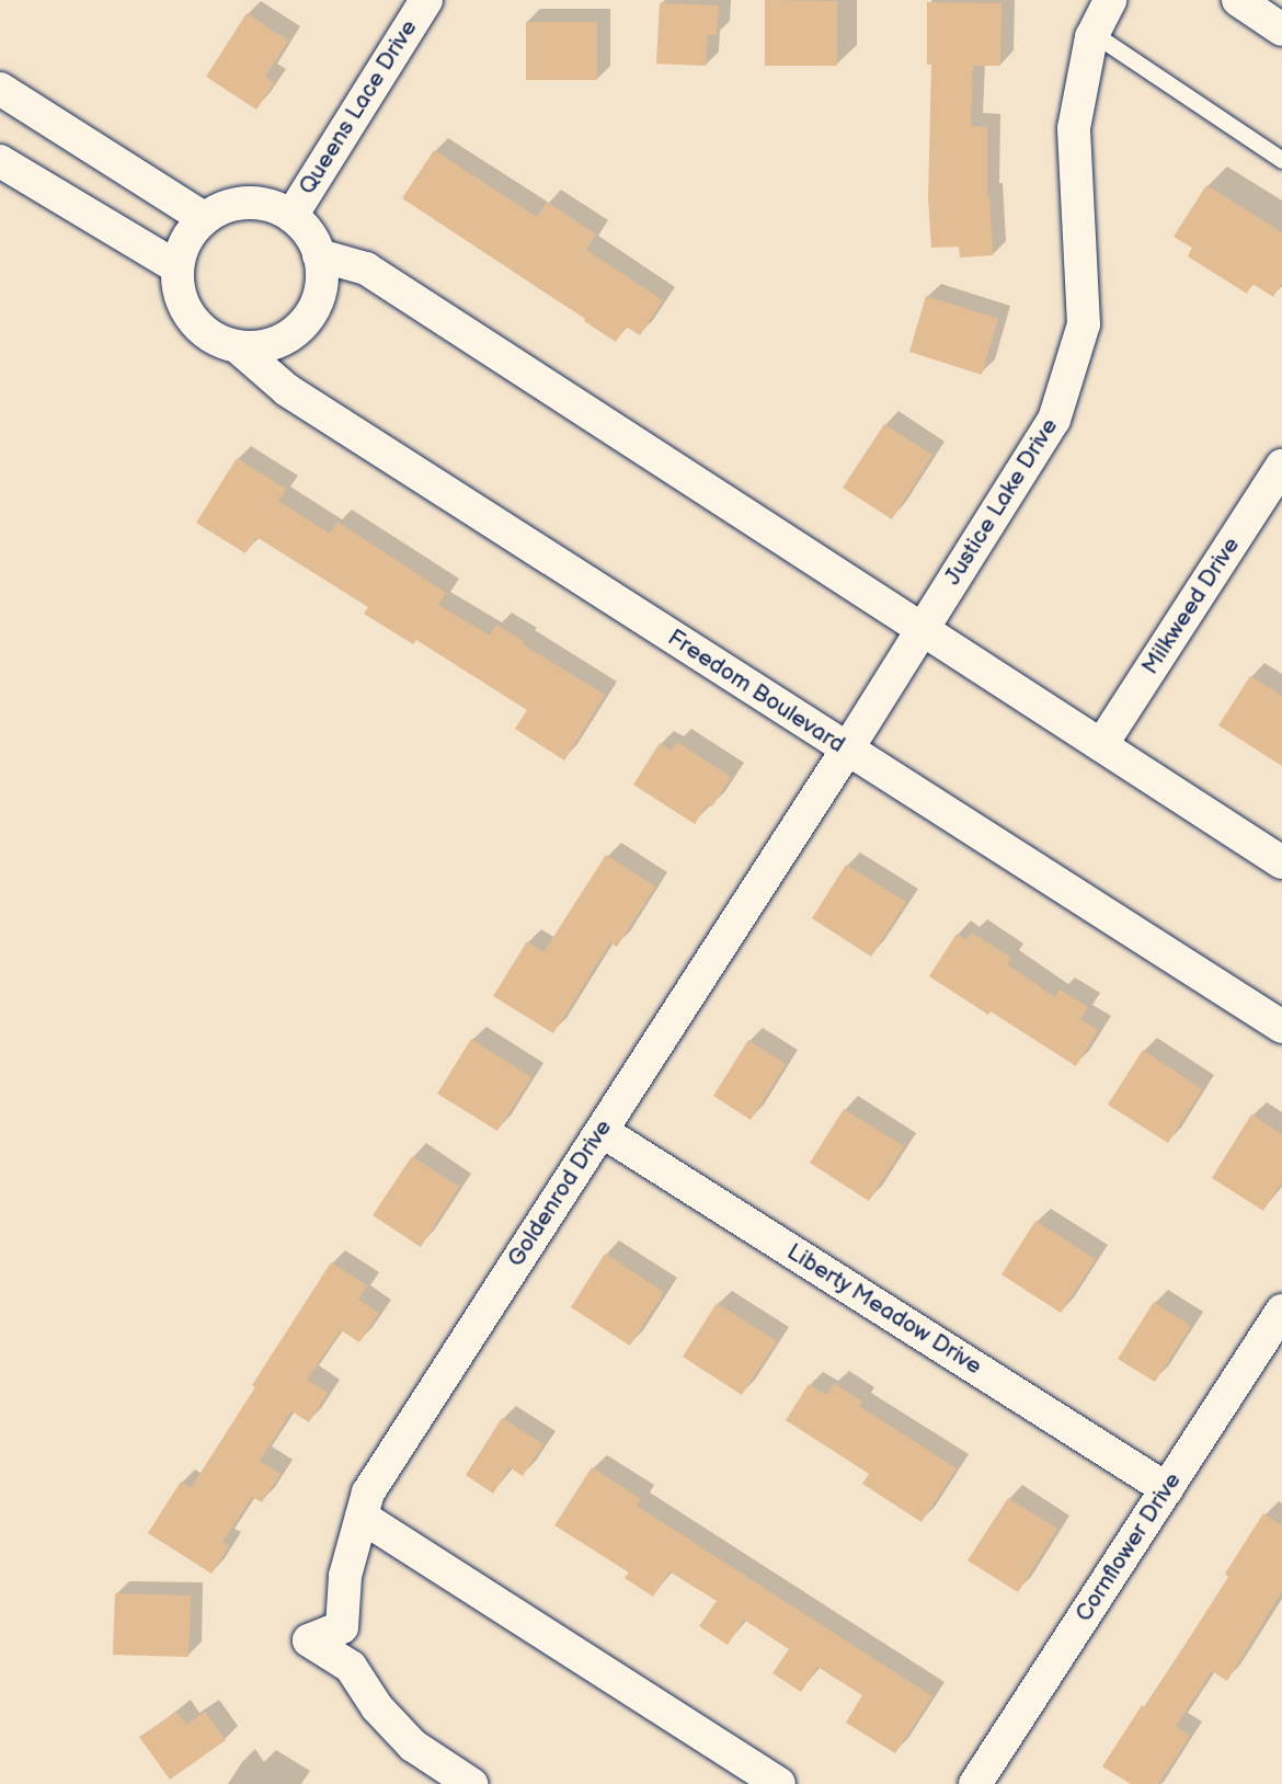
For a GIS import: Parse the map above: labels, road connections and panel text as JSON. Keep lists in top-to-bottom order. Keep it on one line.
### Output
{"streets":{"street":["Queens Lace Drive","Justice Lake Drive","Milkweed Drive","Freedom Boulevard","Goldenrod Drive","Liberty Meadow Drive","Cornflower Drive"]},"crossings":[["Queens Lace Drive","Freedom Boulevard"],["Justice Lake Drive","Freedom Boulevard"],["Justice Lake Drive","Goldenrod Drive"],["Freedom Boulevard","Goldenrod Drive"],["Goldenrod Drive","Liberty Meadow Drive"],["Liberty Meadow Drive","Cornflower Drive"]]}
